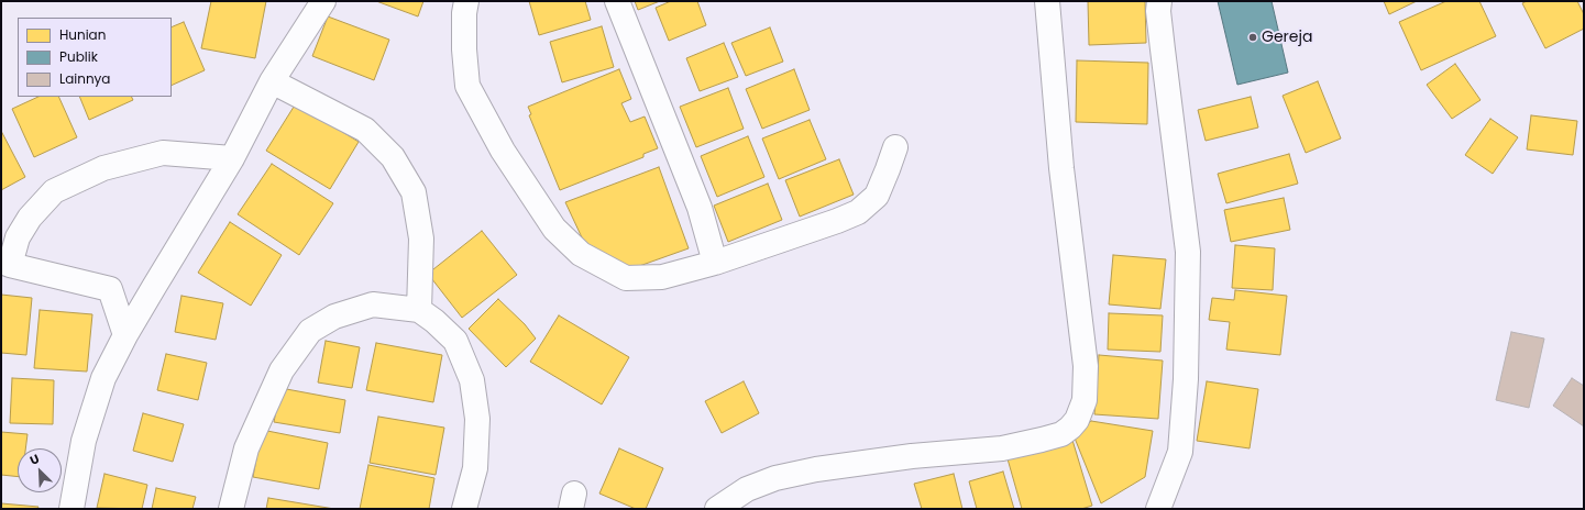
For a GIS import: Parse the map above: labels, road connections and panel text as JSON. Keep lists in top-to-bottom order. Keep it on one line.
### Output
{"places":["Gereja"],"legend":["Hunian","Publik","Lainnya"],"north":"top left"}
